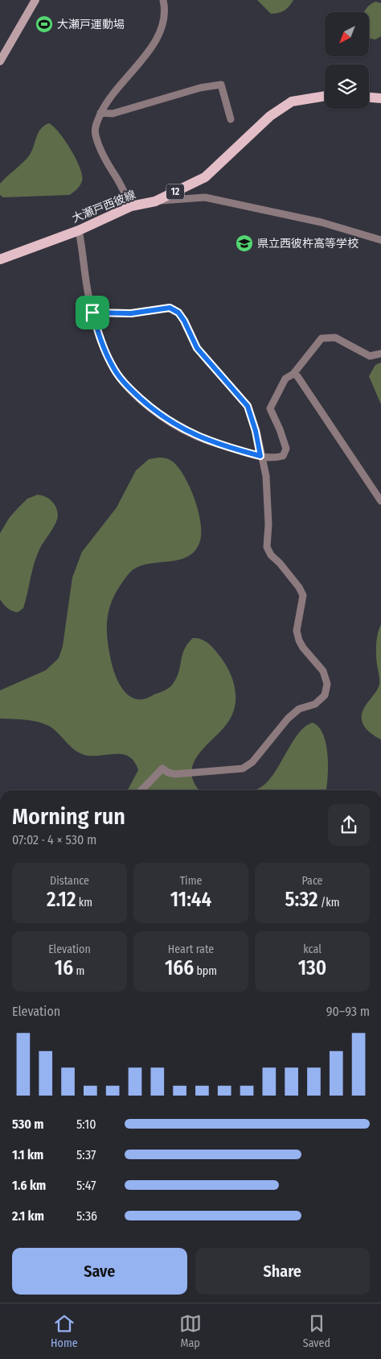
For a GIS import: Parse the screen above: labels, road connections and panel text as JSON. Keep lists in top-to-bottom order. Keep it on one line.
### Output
{"streets":{"main road":["12","大瀬戸西彼線"]},"places":{"sports":["大瀬戸運動場"],"school or university":["県立西彼杵高等学校"]},"north":"bottom left","page":{"heading":["Morning run","07:02 · 4 × 530 m"],"stats":[["Distance","2.12 km"],["Time","11:44"],["Pace","5:32 /km"],["Elevation","16 m"],["Heart rate","166 bpm"],["kcal","130"]],"chart":["Elevation","90–93 m"],"list":[{"name":"530 m","note":"5:10"},{"name":"1.1 km","note":"5:37"},{"name":"1.6 km","note":"5:47"},{"name":"2.1 km","note":"5:36"}],"buttons":["Save","Share"],"tabs":["Home","Map","Saved"]}}
